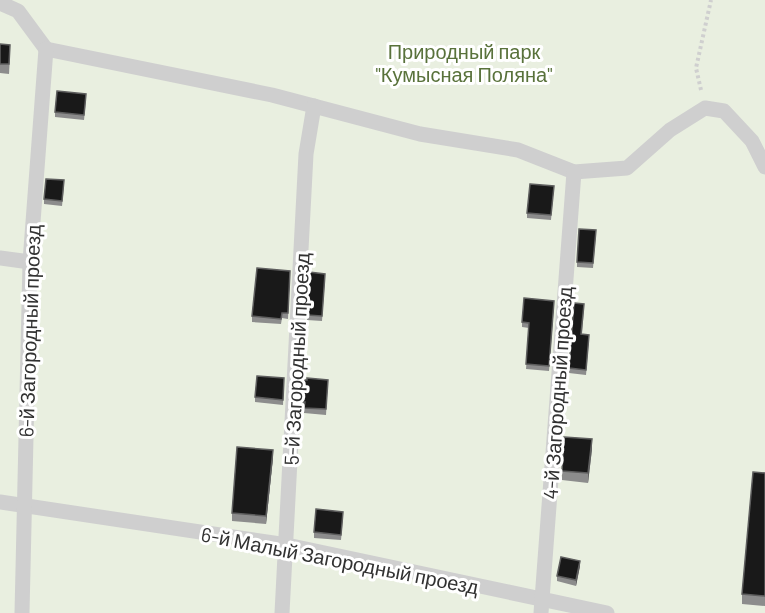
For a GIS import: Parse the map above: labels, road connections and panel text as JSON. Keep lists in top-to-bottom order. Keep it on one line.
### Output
{"streets":{"lane":["6-й Загородный проезд","5-й Загородный проезд","4-й Загородный проезд","6-й Малый Загородный проезд"]},"crossings":[["6-й Загородный проезд","6-й Малый Загородный проезд"],["5-й Загородный проезд","6-й Малый Загородный проезд"],["4-й Загородный проезд","6-й Малый Загородный проезд"]],"parks":["Природный парк \"Кумысная Поляна\""]}
